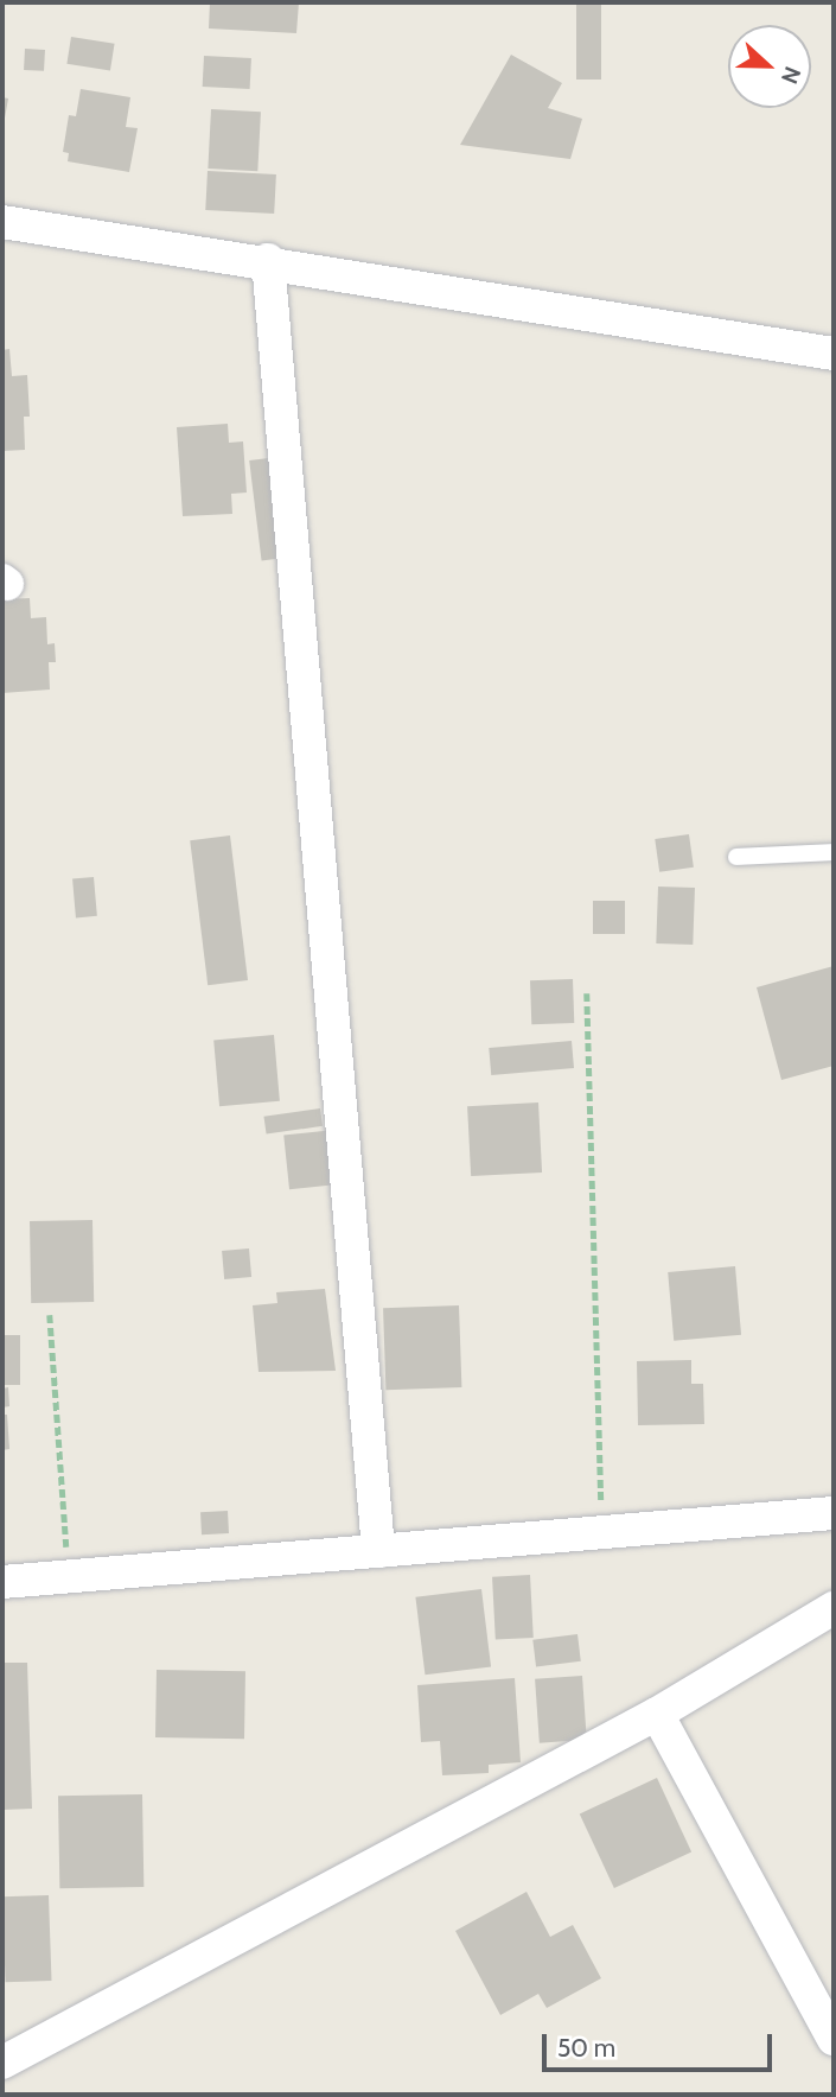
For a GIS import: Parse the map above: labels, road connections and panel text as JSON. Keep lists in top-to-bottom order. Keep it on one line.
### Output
{"scale_bar":"50 m","north":"right"}
